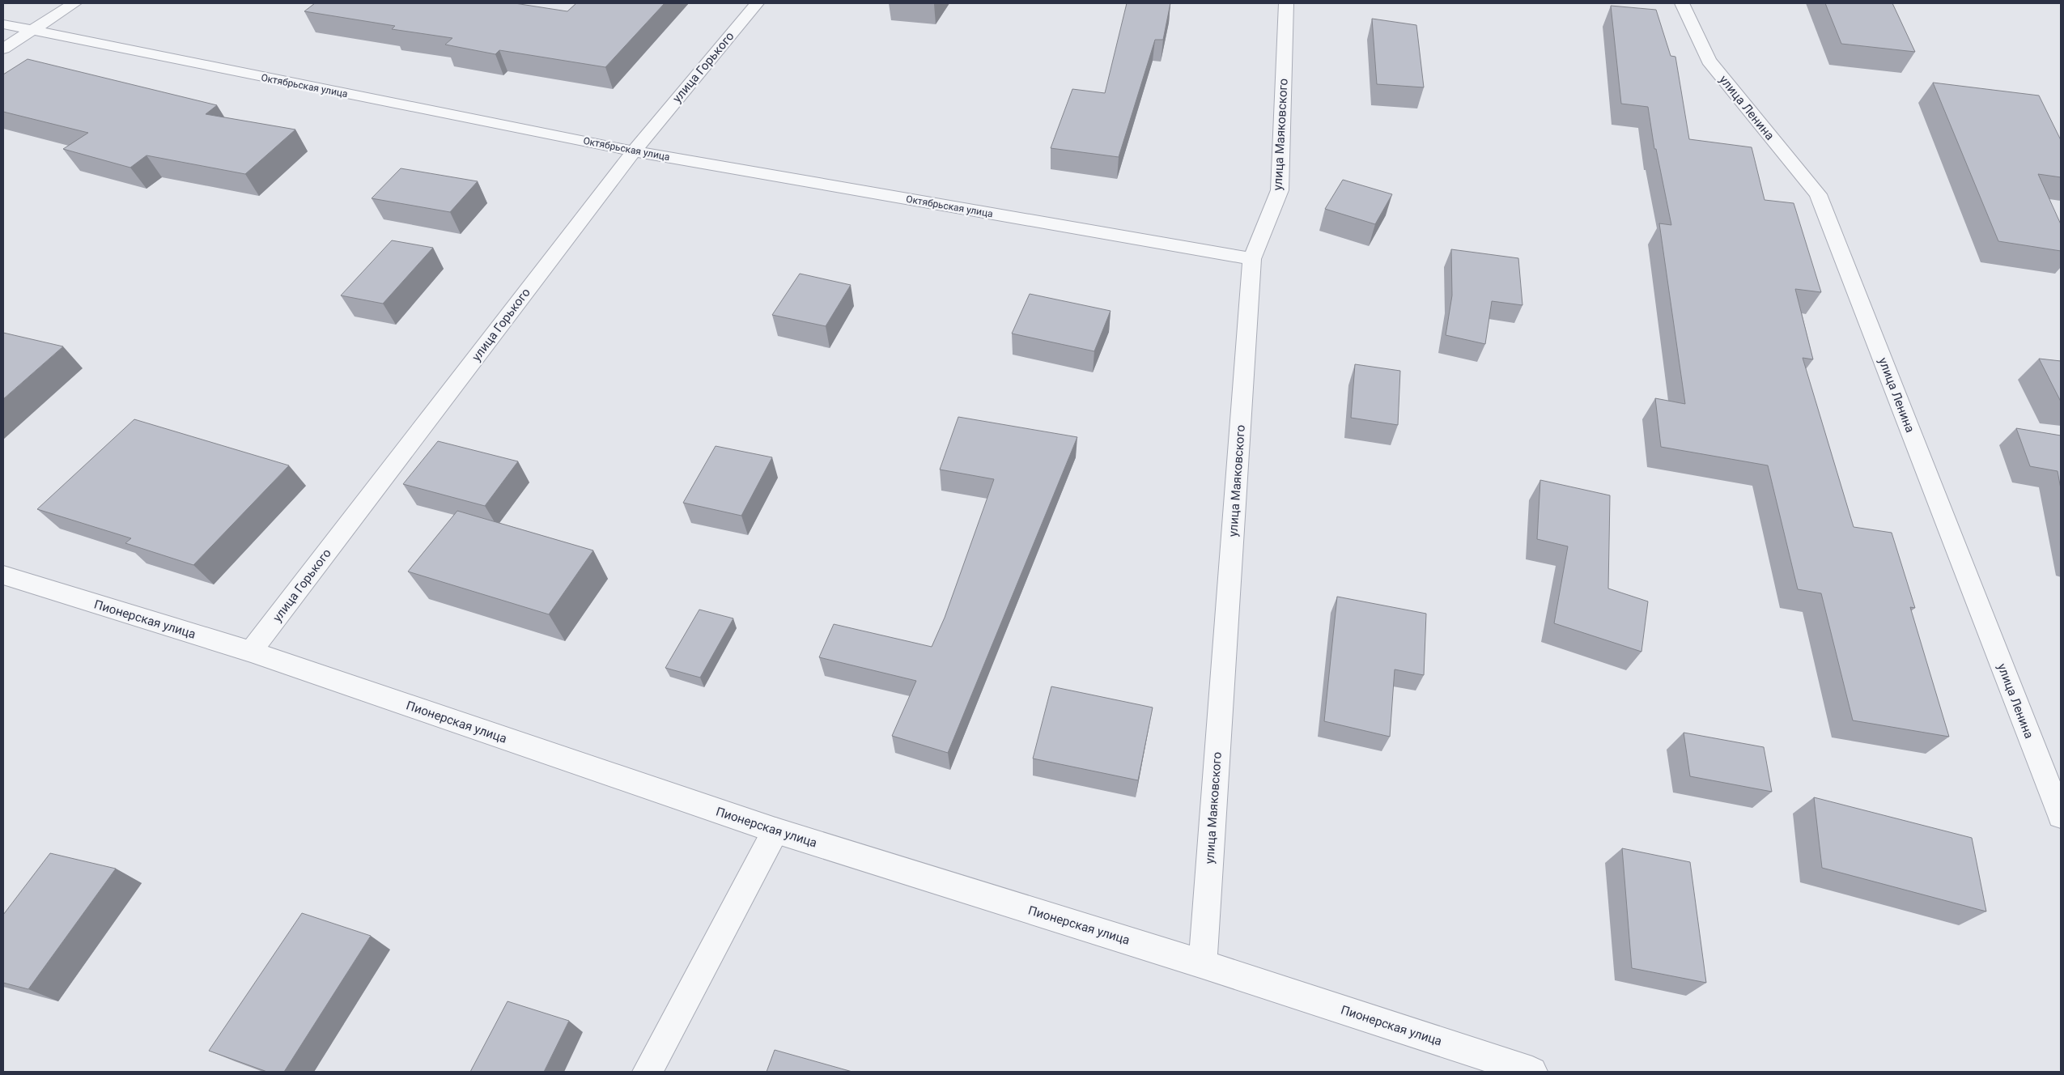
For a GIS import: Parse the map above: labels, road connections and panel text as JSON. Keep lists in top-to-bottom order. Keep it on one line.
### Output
{"streets":{"street":["улица Горького","Октябрьская улица","улица Ленина","улица Маяковского","Пионерская улица"]},"crossings":[["улица Горького","Октябрьская улица"],["улица Горького","Пионерская улица"],["Октябрьская улица","улица Маяковского"],["улица Маяковского","Пионерская улица"]]}
